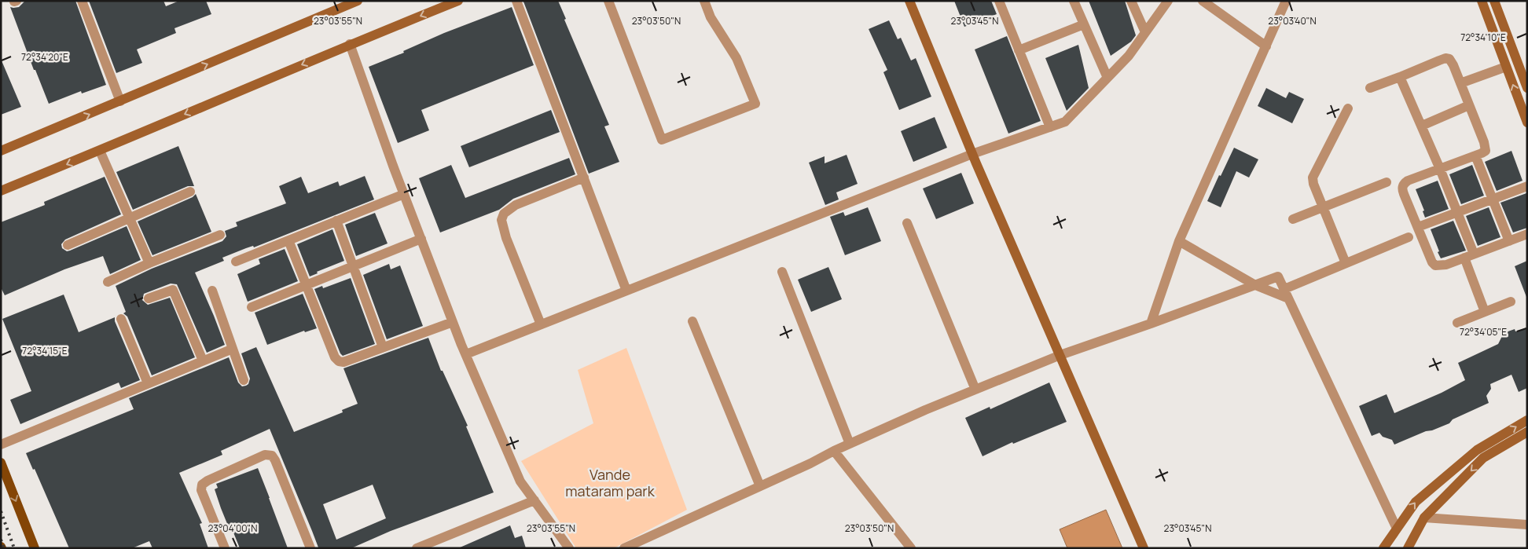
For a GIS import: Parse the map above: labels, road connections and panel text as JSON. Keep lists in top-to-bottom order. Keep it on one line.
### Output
{"parks":["Vande mataram park"],"coordinates":["23°03'55\"N","23°03'50\"N","23°03'45\"N","23°03'40\"N","72°34'10\"E","72°34'20\"E","72°34'05\"E","72°34'15\"E","23°04'00\"N"]}
